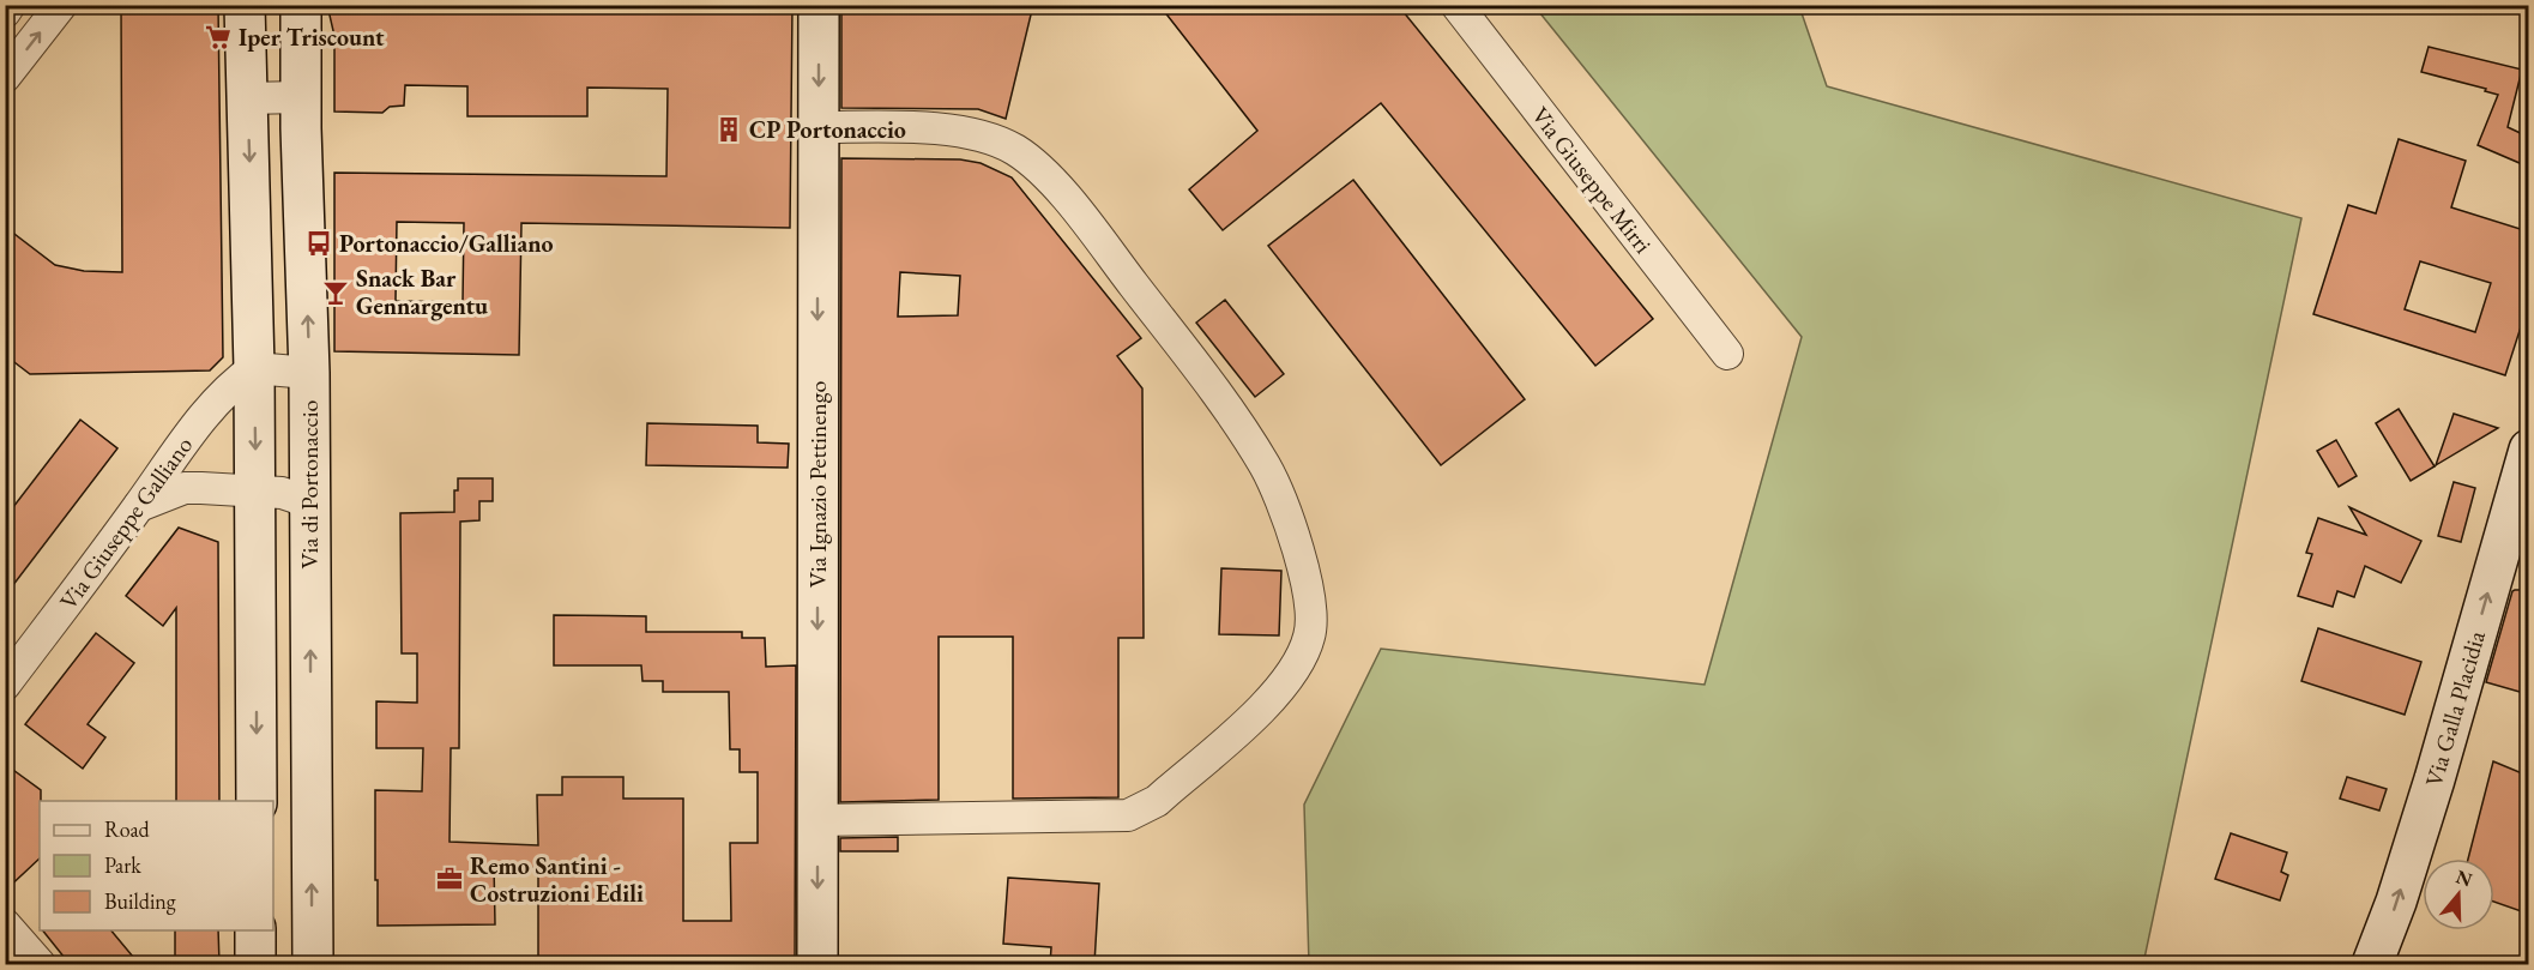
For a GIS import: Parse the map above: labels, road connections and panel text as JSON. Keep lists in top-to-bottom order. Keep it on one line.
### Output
{"streets":{"main road":["Via di Portonaccio","Via Ignazio Pettinengo","Via Galla Placidia"],"street":["Via Giuseppe Mirri","Via Giuseppe Galliano"]},"one_way":["Via Ignazio Pettinengo","Via Galla Placidia"],"places":{"supermarket":["Iper Triscount"],"building":["CP Portonaccio"],"bus stop":["Portonaccio/Galliano"],"bar":["Snack Bar Gennargentu"],"office":["Remo Santini - Costruzioni Edili"]},"legend":["Road","Park","Building"],"north":"top"}
